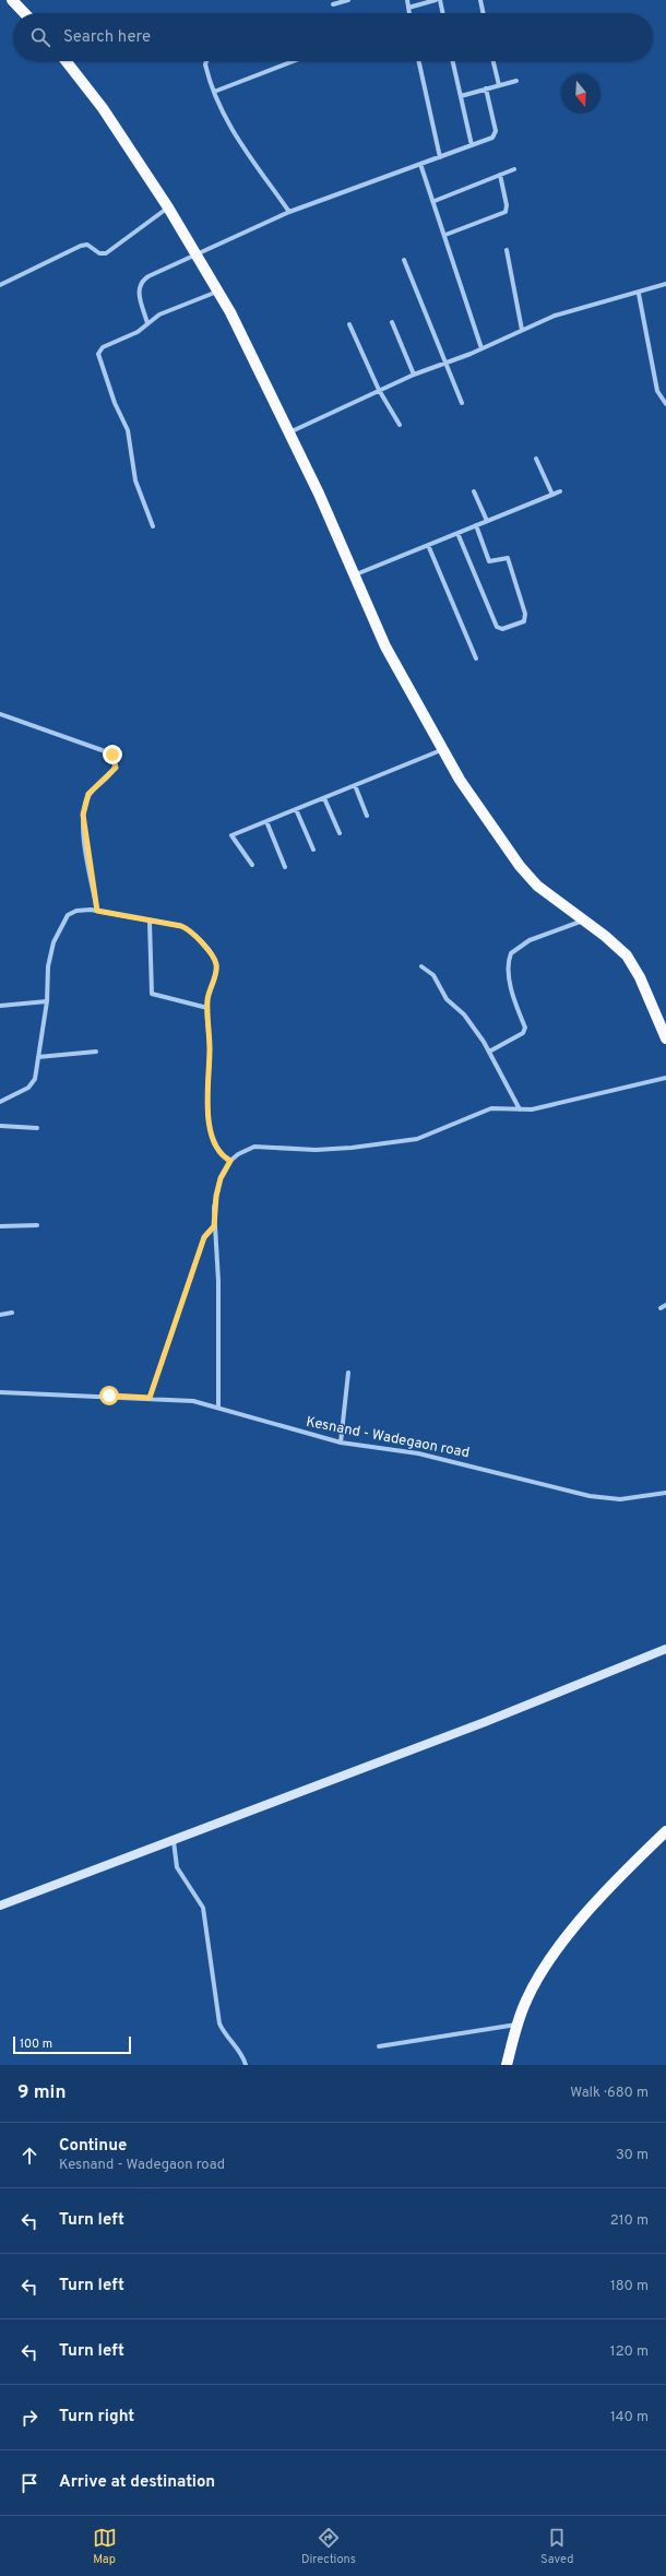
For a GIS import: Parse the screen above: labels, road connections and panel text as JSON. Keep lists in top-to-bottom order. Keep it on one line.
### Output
{"streets":{"street":["Kesnand - Wadegaon road"]},"scale_bar":"100 m","north":"bottom","page":{"search":"Search here","scale":"100 m","heading":["9 min","Walk · 680 m"],"list":[["Continue","Kesnand - Wadegaon road","30 m"],["Turn left","210 m"],["Turn left","180 m"],["Turn left","120 m"],["Turn right","140 m"],"Arrive at destination"],"nav":["Map","Directions","Saved"]}}
